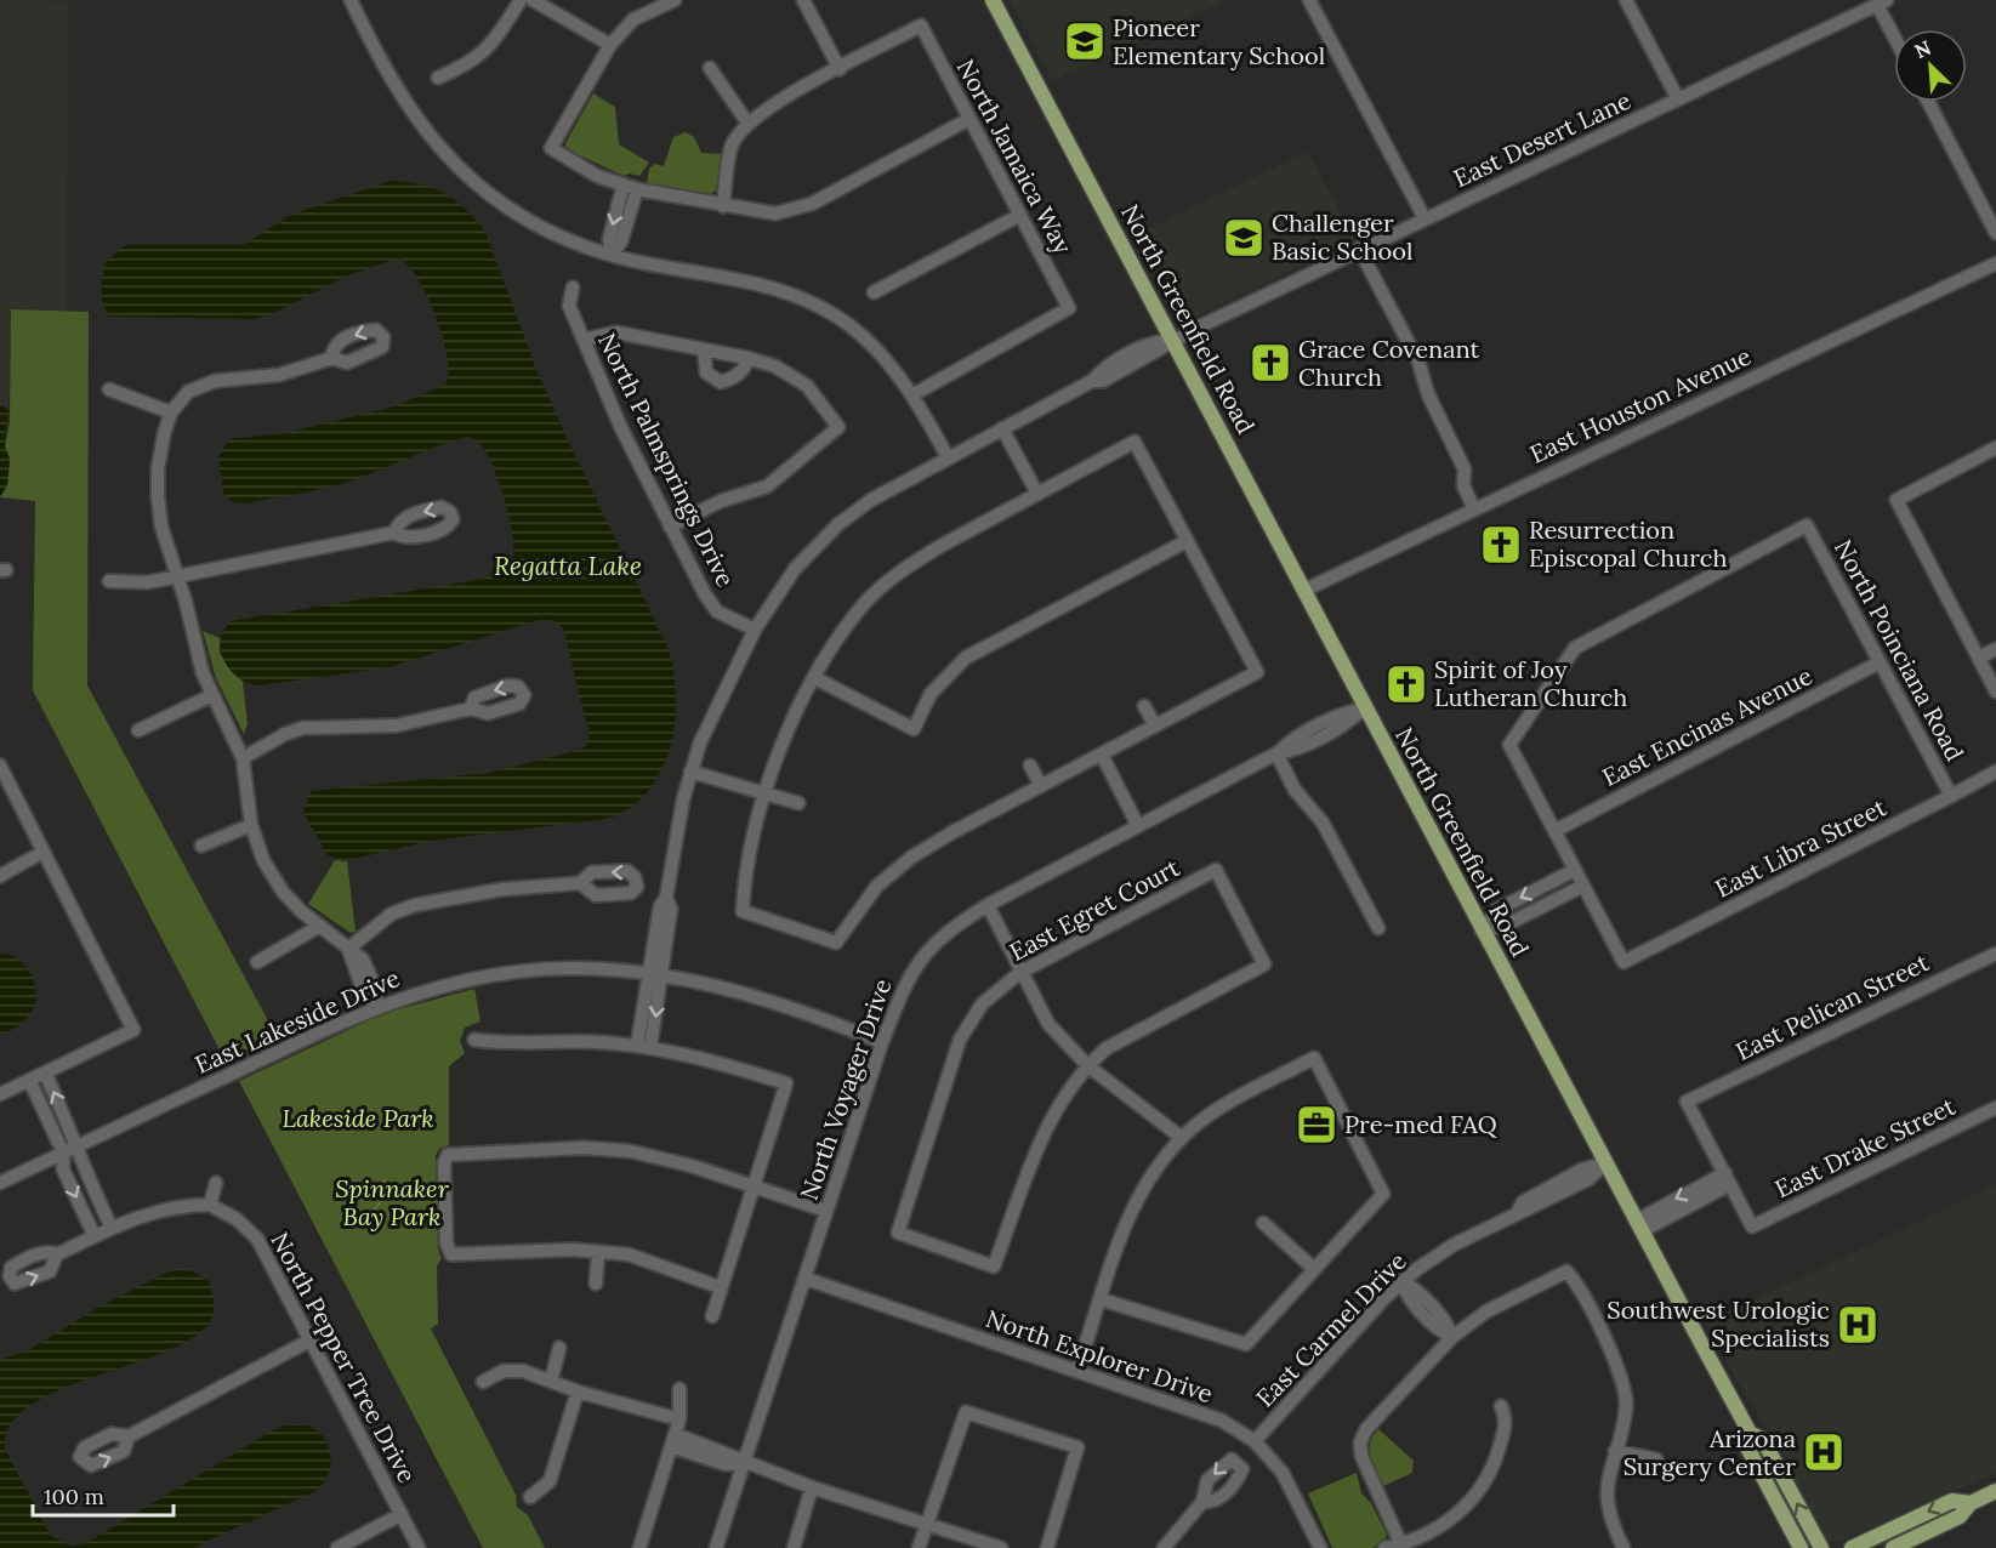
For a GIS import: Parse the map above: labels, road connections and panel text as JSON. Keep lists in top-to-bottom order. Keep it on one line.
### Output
{"streets":{"main road":["North Greenfield Road"],"street":["East Desert Lane","North Jamaica Way","East Houston Avenue","North Palmsprings Drive","North Poinciana Road","East Encinas Avenue","East Libra Street","East Egret Court","East Pelican Street","East Lakeside Drive","North Voyager Drive","East Drake Street","East Carmel Drive","North Explorer Drive","North Pepper Tree Drive"]},"crossings":[["East Desert Lane","North Greenfield Road"],["East Desert Lane","North Palmsprings Drive"],["East Desert Lane","East Lakeside Drive"],["North Greenfield Road","East Houston Avenue"],["North Greenfield Road","North Voyager Drive"],["North Greenfield Road","East Carmel Drive"],["North Poinciana Road","East Encinas Avenue"],["North Poinciana Road","East Libra Street"],["East Pelican Street","East Drake Street"],["East Lakeside Drive","North Voyager Drive"],["North Voyager Drive","North Explorer Drive"],["East Carmel Drive","North Explorer Drive"]],"water":["Regatta Lake"],"parks":["Lakeside Park","Spinnaker Bay Park"],"places":{"school or university":["Pioneer Elementary School","Challenger Basic School"],"church":["Grace Covenant Church","Resurrection Episcopal Church","Spirit of Joy Lutheran Church"],"office":["Pre-med FAQ"],"hospital":["Southwest Urologic Specialists","Arizona Surgery Center"]},"scale_bar":"100 m","north":"top left"}
